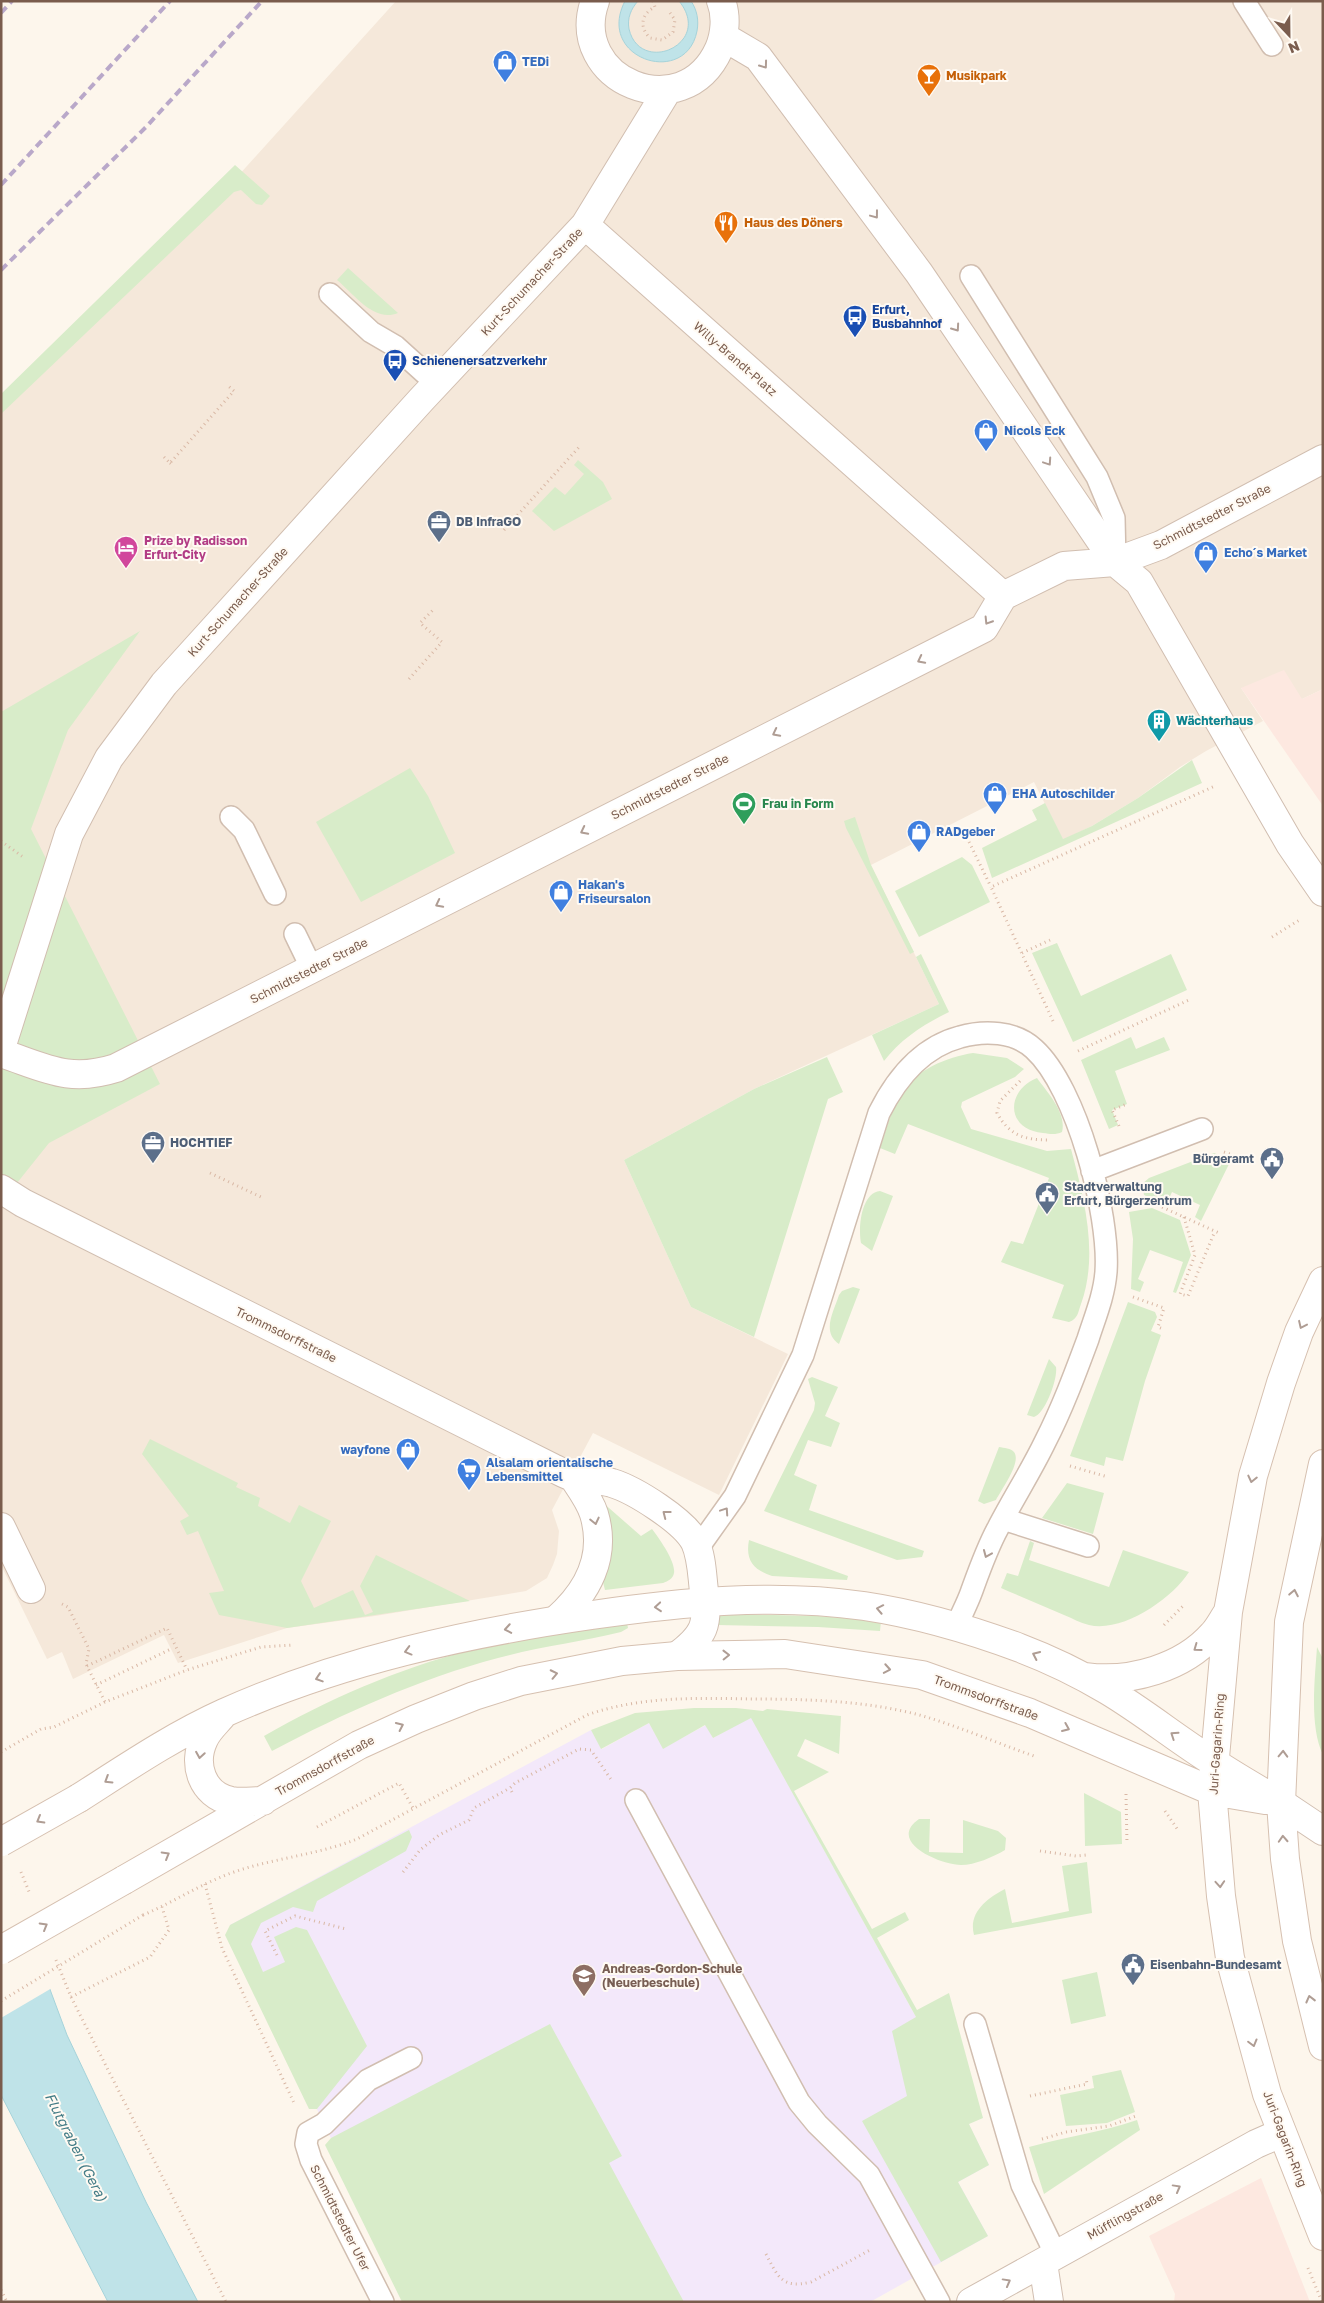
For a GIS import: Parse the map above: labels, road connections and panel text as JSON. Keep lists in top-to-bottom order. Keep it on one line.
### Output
{"streets":{"street":["Kurt-Schumacher-Straße","Willy-Brandt-Platz","Schmidtstedter Straße","Trommsdorffstraße","Juri-Gagarin-Ring","Müfflingstraße"],"lane":["Schmidtstedter Ufer"]},"crossings":[["Kurt-Schumacher-Straße","Willy-Brandt-Platz"],["Willy-Brandt-Platz","Schmidtstedter Straße"],["Trommsdorffstraße","Juri-Gagarin-Ring"],["Juri-Gagarin-Ring","Müfflingstraße"]],"one_way":["Schmidtstedter Straße","Müfflingstraße"],"water":["Flutgraben (Gera)"],"places":{"shop":["TEDi","Nicols Eck","Echo´s Market","EHA Autoschilder","RADgeber","Hakan's Friseursalon","wayfone"],"bar":["Musikpark"],"restaurant":["Haus des Döners"],"bus stop":["Erfurt, Busbahnhof","Schienenersatzverkehr"],"office":["DB InfraGO","HOCHTIEF"],"hotel":["Prize by Radisson Erfurt-City"],"building":["Wächterhaus"],"sports":["Frau in Form"],"public building":["Bürgeramt","Stadtverwaltung Erfurt, Bürgerzentrum","Eisenbahn-Bundesamt"],"supermarket":["Alsalam orientalische Lebensmittel"],"school or university":["Andreas-Gordon-Schule (Neuerbeschule)"]},"north":"bottom"}
